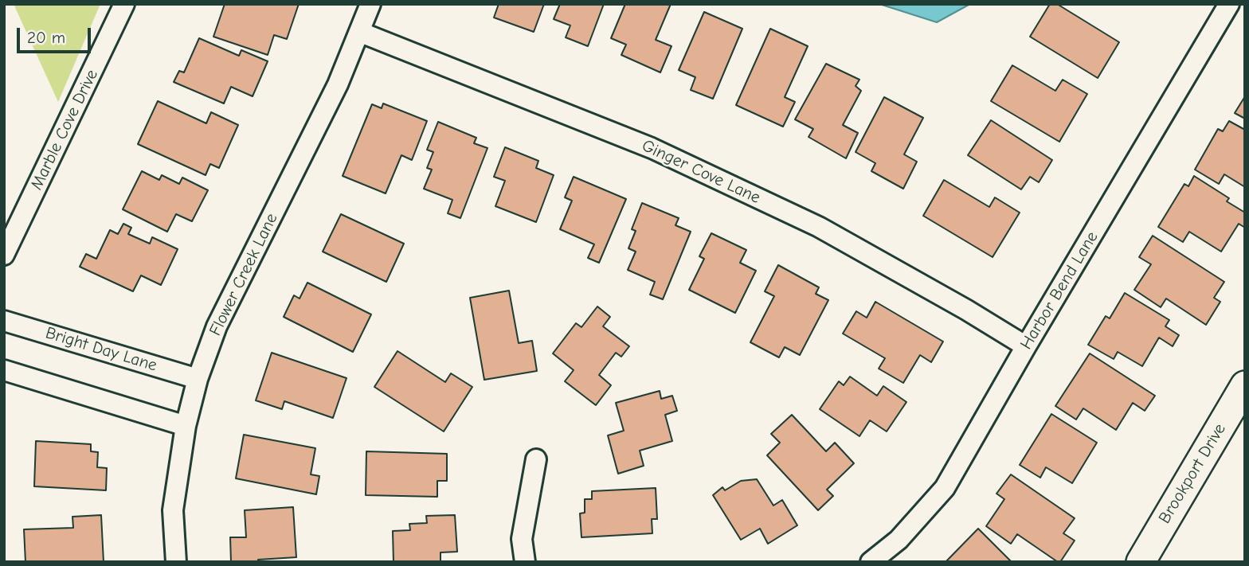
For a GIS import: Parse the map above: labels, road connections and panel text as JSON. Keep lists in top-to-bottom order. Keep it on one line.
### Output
{"streets":{"street":["Marble Cove Drive","Ginger Cove Lane","Flower Creek Lane","Harbor Bend Lane","Bright Day Lane","Brookport Drive"]},"crossings":[["Ginger Cove Lane","Flower Creek Lane"],["Ginger Cove Lane","Harbor Bend Lane"],["Flower Creek Lane","Bright Day Lane"]],"scale_bar":"20 m"}
